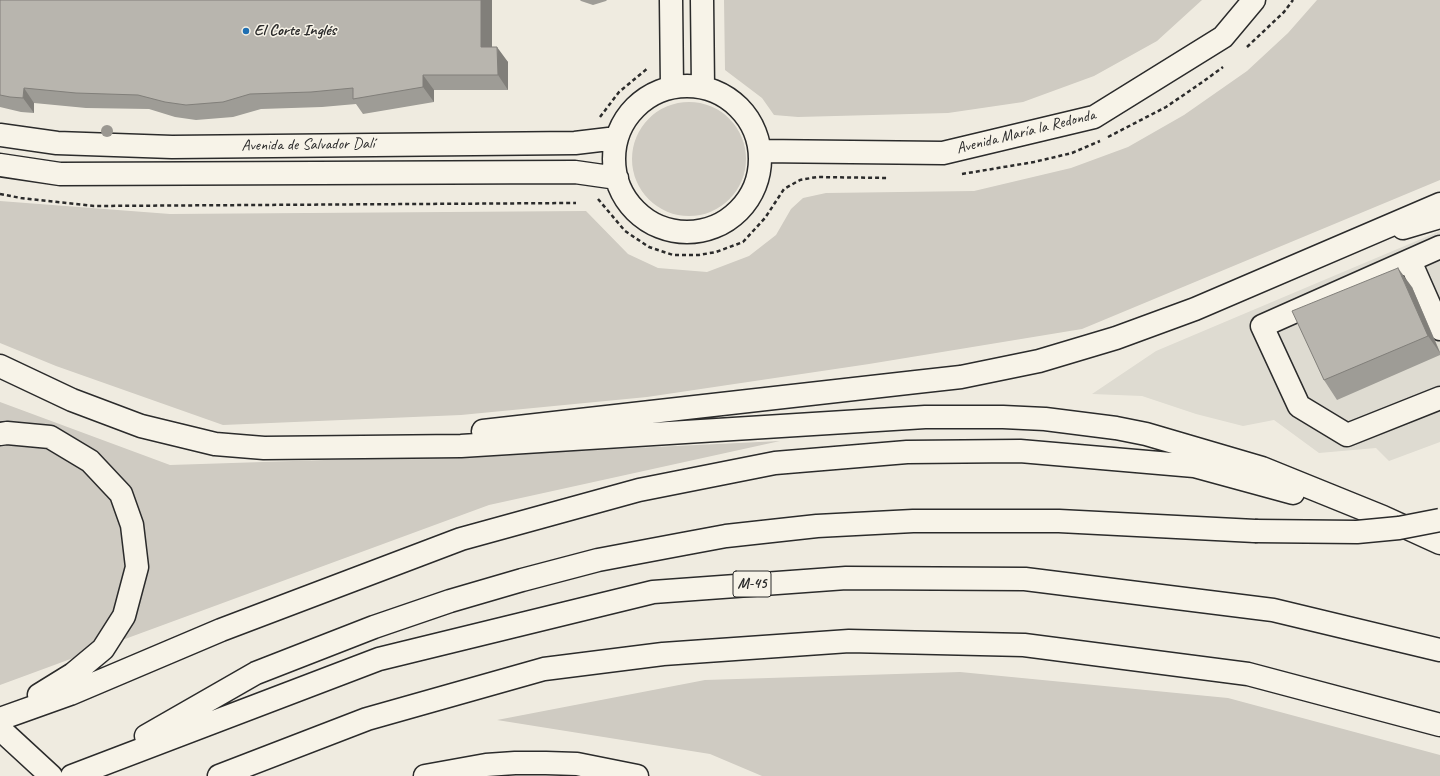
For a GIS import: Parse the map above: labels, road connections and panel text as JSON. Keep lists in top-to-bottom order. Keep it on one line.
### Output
{"streets":{"main road":["Avenida María la Redonda","Avenida de Salvador Dalí","M-45"]},"places":["El Corte Inglés"]}
